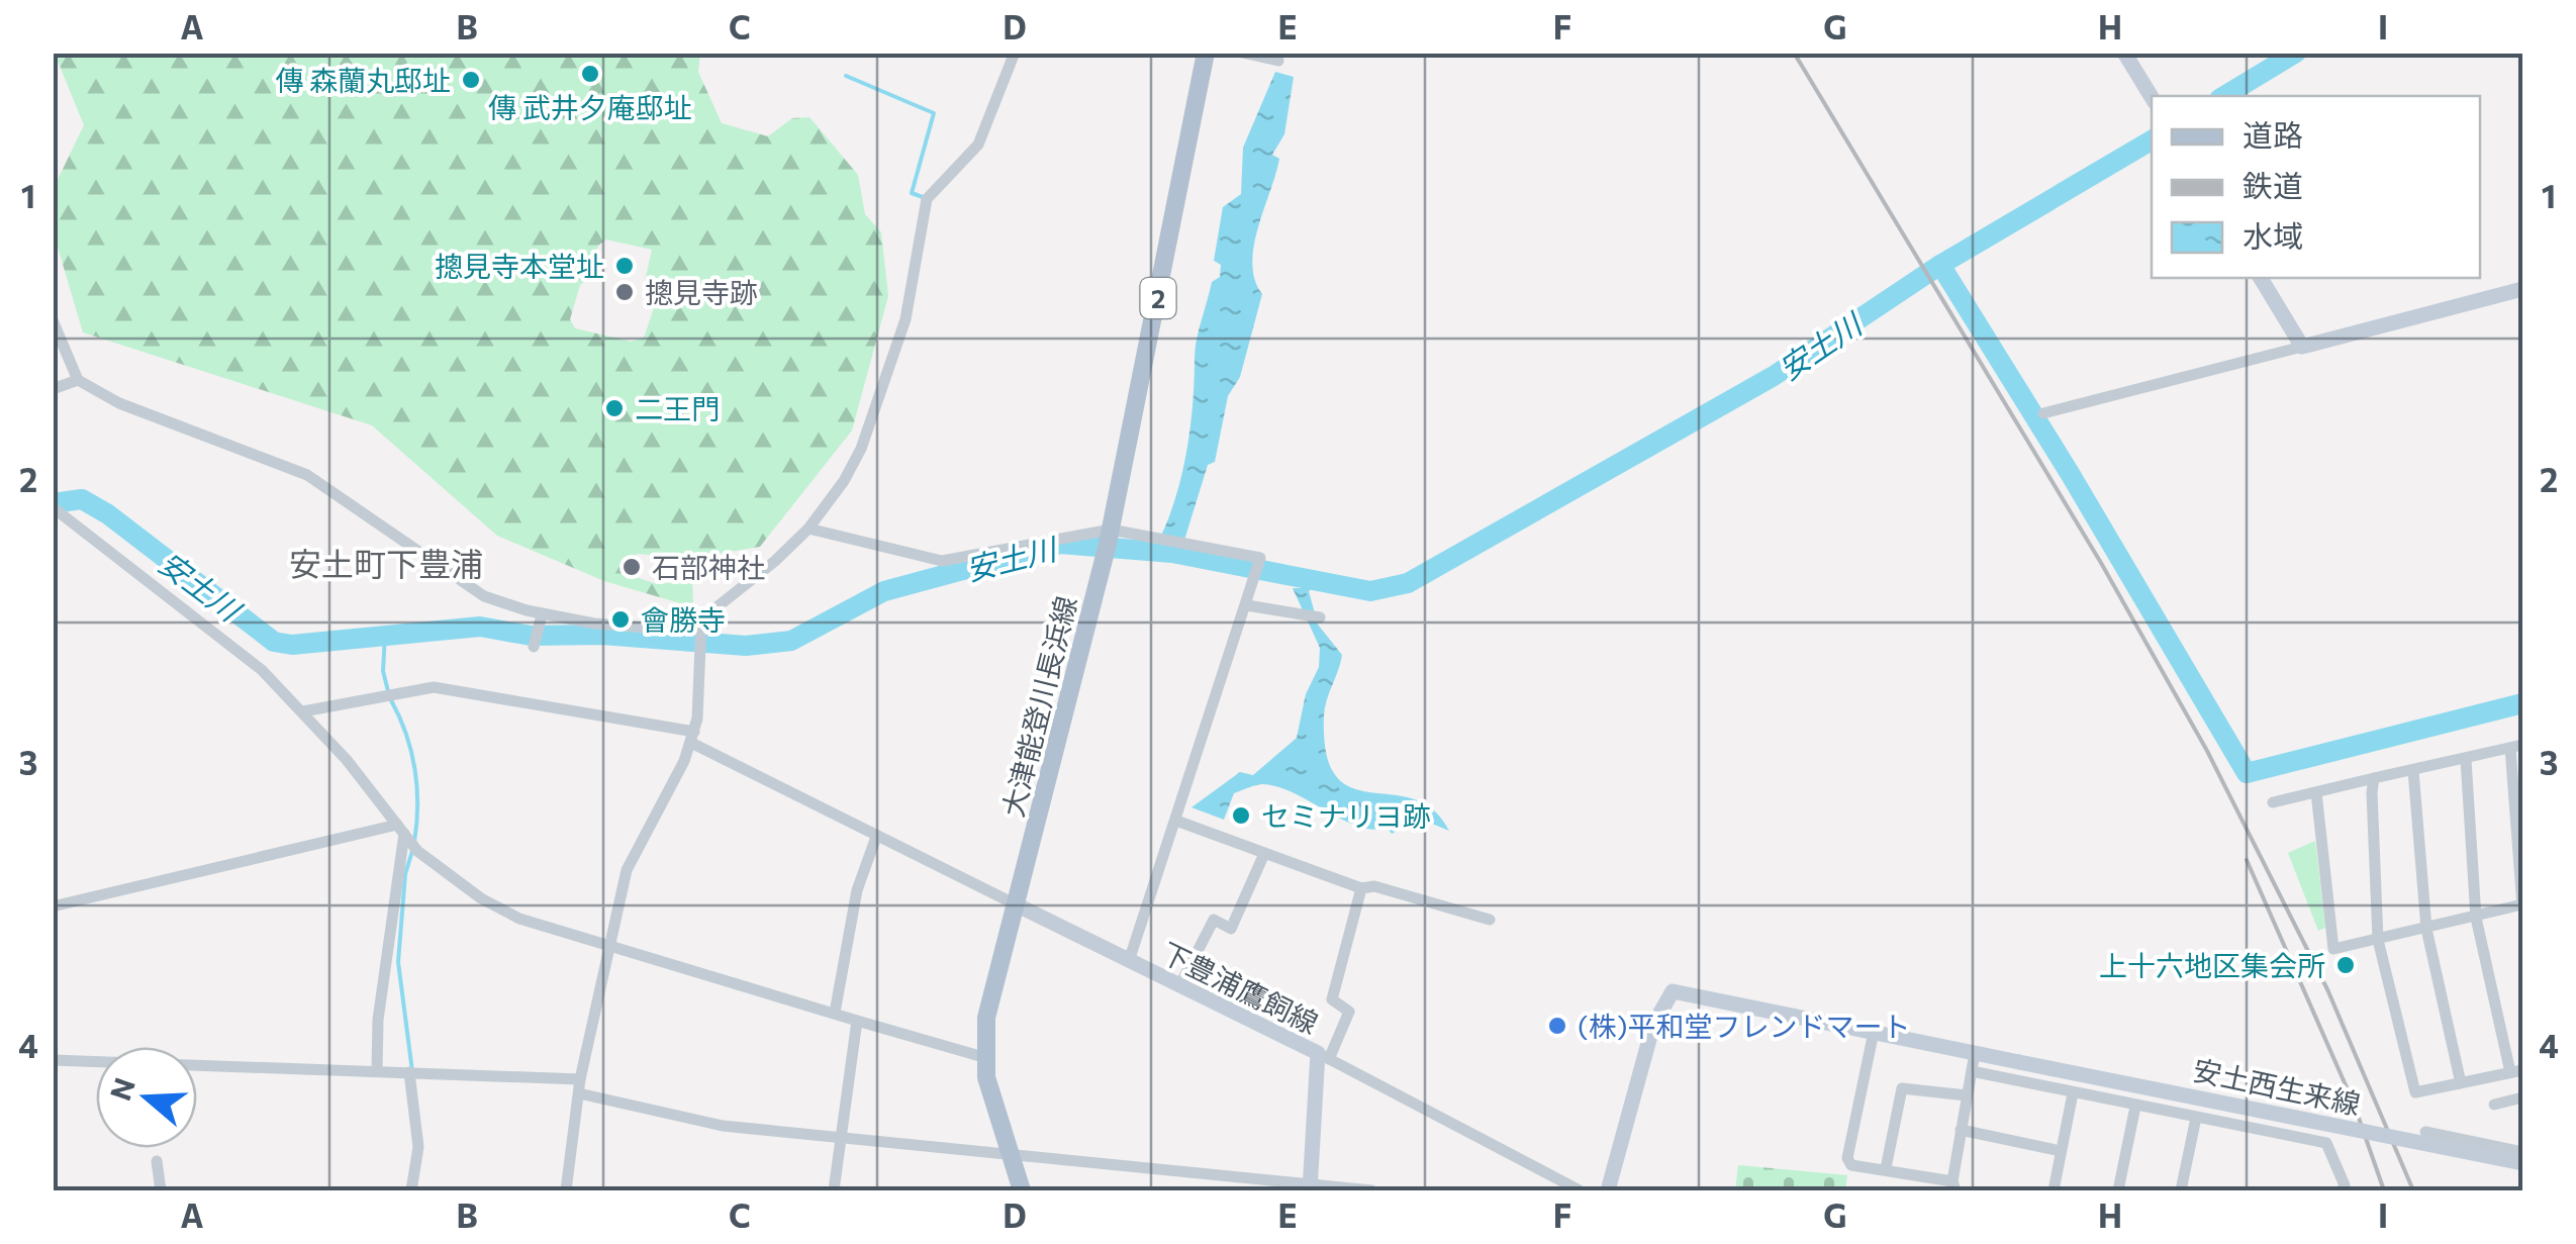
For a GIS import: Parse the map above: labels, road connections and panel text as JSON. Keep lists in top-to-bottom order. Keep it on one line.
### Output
{"streets":{"main road":["2","大津能登川長浜線","下豊浦鷹飼線","安土西生来線"]},"crossings":[["大津能登川長浜線","下豊浦鷹飼線"]],"districts":["安土町下豊浦"],"water":["安土川"],"places":["傳 武井夕庵邸址","傳 森蘭丸邸址","摠見寺本堂址","摠見寺跡","二王門","石部神社","會勝寺","セミナリヨ跡","上十六地区集会所","(株)平和堂フレンドマート"],"legend":["道路","鉄道","水域"],"north":"left","grid":{"columns":["A","B","C","D","E","F","G","H","I"],"rows":["1","2","3","4"]}}
